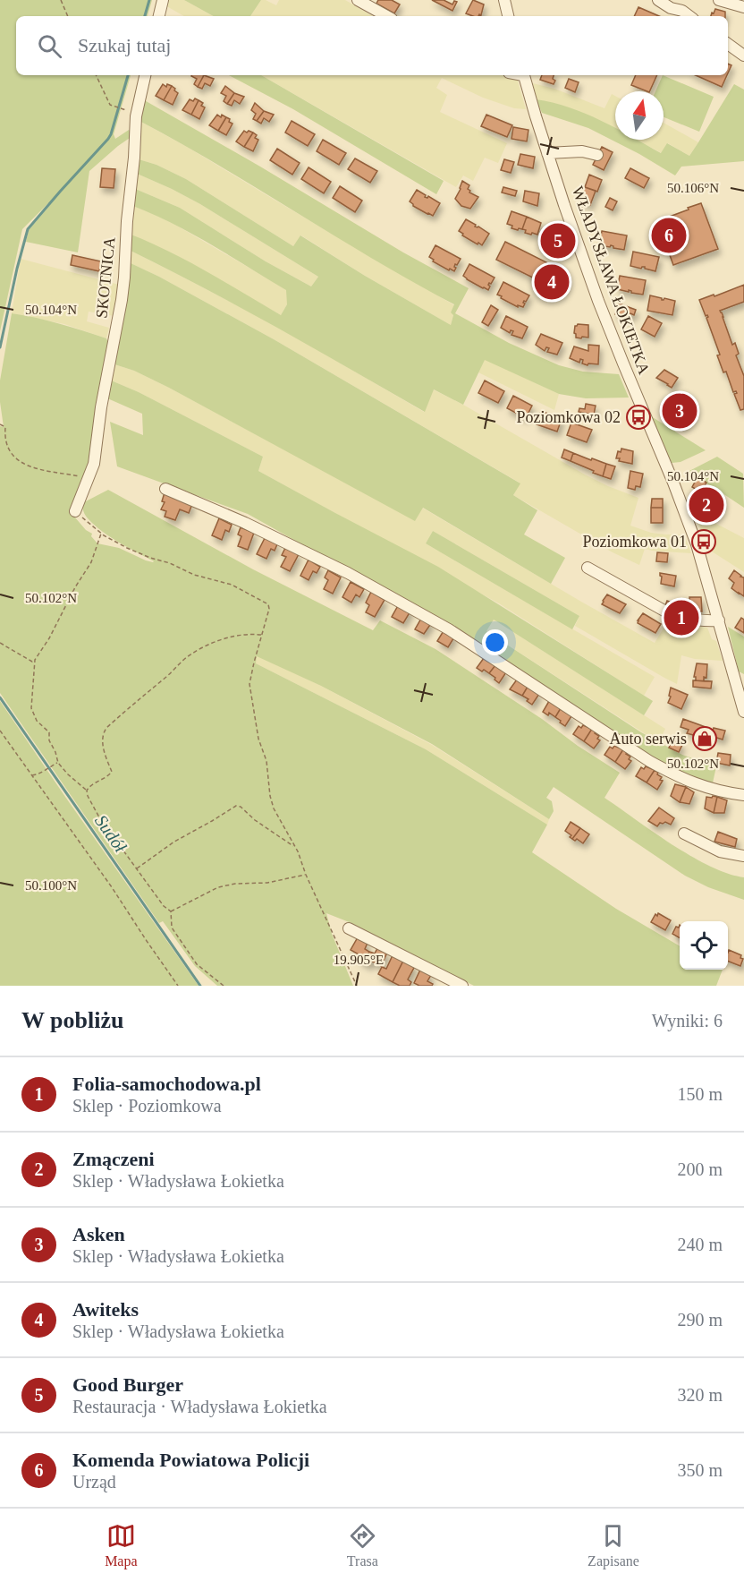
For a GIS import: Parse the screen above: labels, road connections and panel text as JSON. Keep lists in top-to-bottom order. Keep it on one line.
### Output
{"streets":{"street":["SKOTNICA","WŁADYSŁAWA ŁOKIETKA"]},"water":["Sudół"],"places":{"bus stop":["Poziomkowa 02","Poziomkowa 01"],"shop":["Auto serwis"]},"north":"top","page":{"search":"Szukaj tutaj","pins":["6","5","4","3","2","1"],"heading":["W pobliżu","Wyniki: 6"],"list":[{"mark":"1","name":"Folia-samochodowa.pl","note":"Sklep · Poziomkowa","value":"150 m"},{"mark":"2","name":"Zmączeni","note":"Sklep · Władysława Łokietka","value":"200 m"},{"mark":"3","name":"Asken","note":"Sklep · Władysława Łokietka","value":"240 m"},{"mark":"4","name":"Awiteks","note":"Sklep · Władysława Łokietka","value":"290 m"},{"mark":"5","name":"Good Burger","note":"Restauracja · Władysława Łokietka","value":"320 m"},{"mark":"6","name":"Komenda Powiatowa Policji","note":"Urząd","value":"350 m"}],"nav":["Mapa","Trasa","Zapisane"]},"coordinates":["50.106°N","50.104°N","50.102°N","50.100°N","19.905°E"]}
